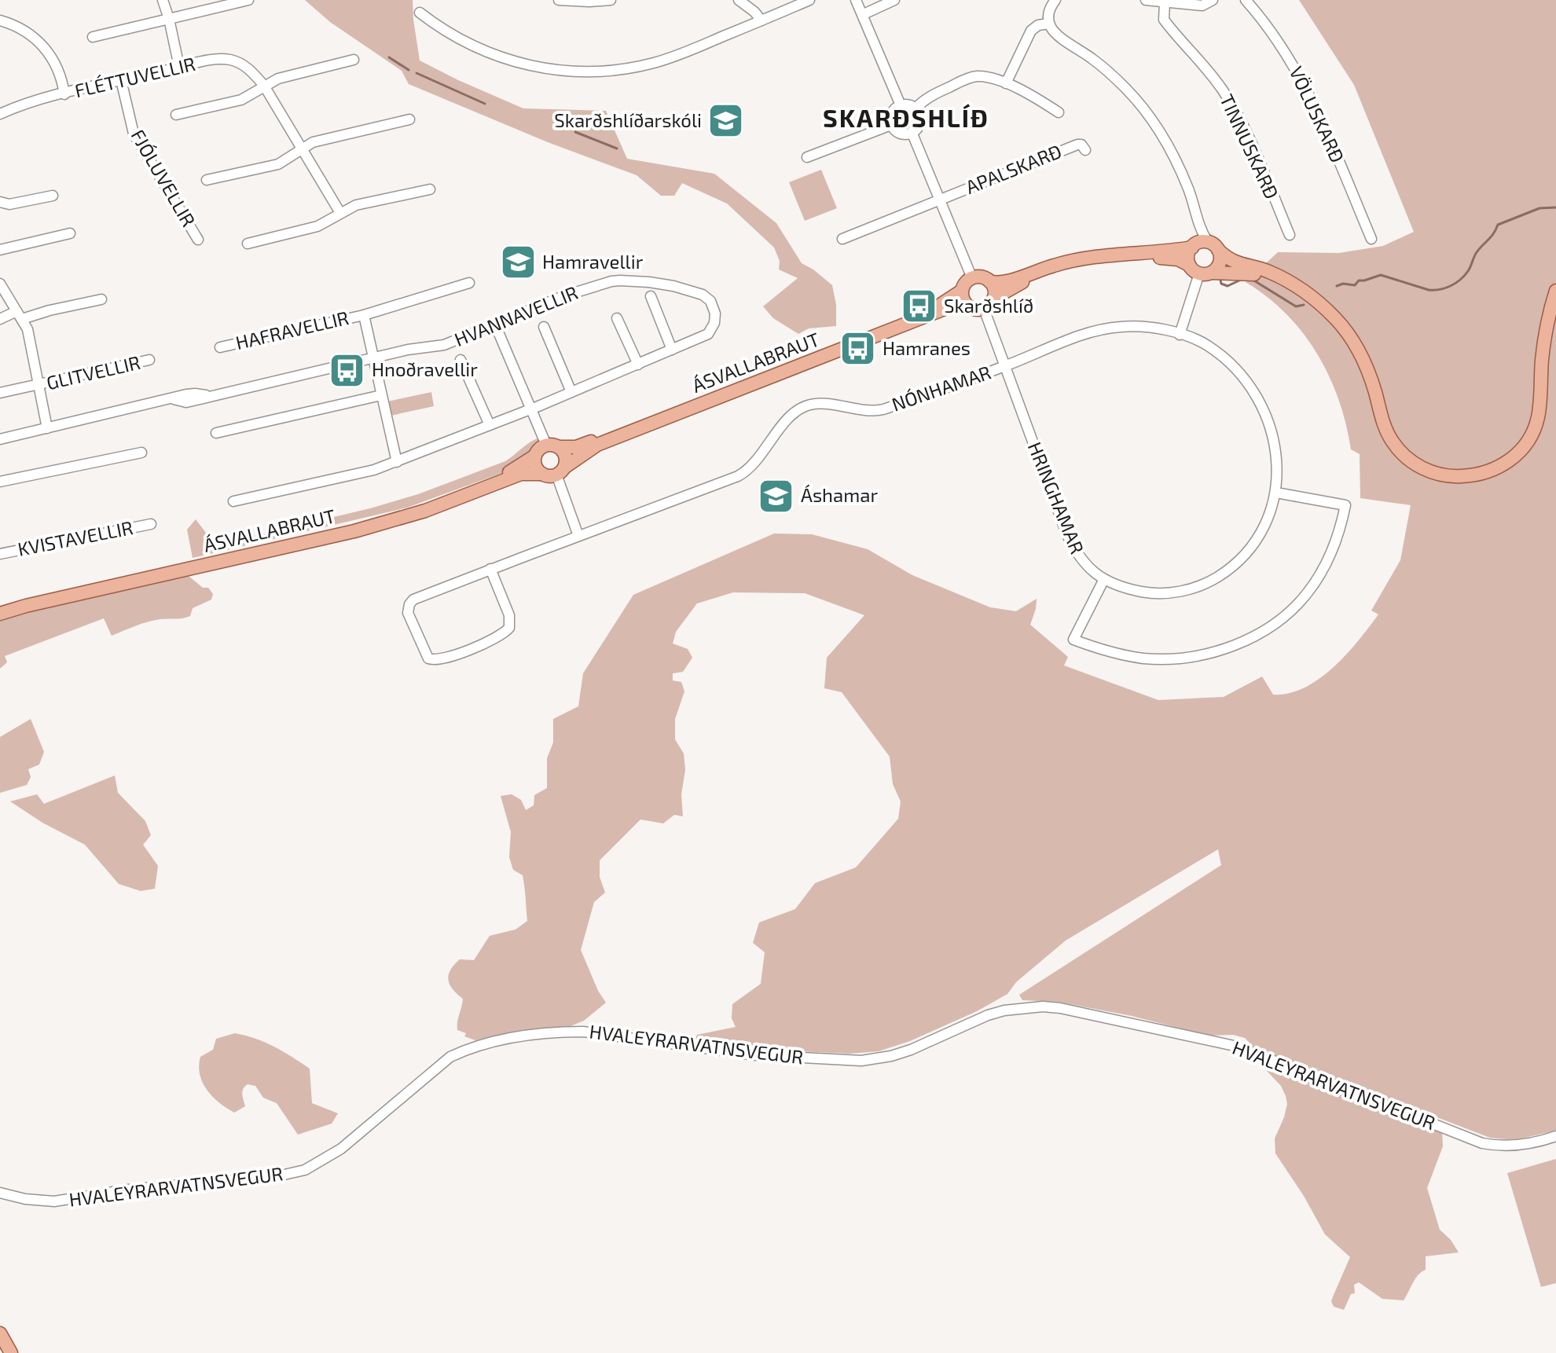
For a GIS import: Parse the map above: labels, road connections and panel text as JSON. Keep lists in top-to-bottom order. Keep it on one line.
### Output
{"streets":{"main road":["ÁSVALLABRAUT"],"street":["FLÉTTUVELLIR","VÖLUSKARÐ","TINNUSKARÐ","APALSKARÐ","FJÓLUVELLIR","HVANNAVELLIR","HAFRAVELLIR","GLITVELLIR","NÓNHAMAR","HRINGHAMAR","KVISTAVELLIR","HVALEYRARVATNSVEGUR"]},"crossings":[["FLÉTTUVELLIR","FJÓLUVELLIR"],["HVANNAVELLIR","HAFRAVELLIR"],["HVANNAVELLIR","GLITVELLIR"],["ÁSVALLABRAUT","HRINGHAMAR"],["NÓNHAMAR","HRINGHAMAR"]],"districts":["SKARÐSHLÍÐ"],"places":{"school or university":["Skarðshlíðarskóli","Hamravellir","Áshamar"],"bus stop":["Skarðshlíð","Hamranes","Hnoðravellir"]}}
